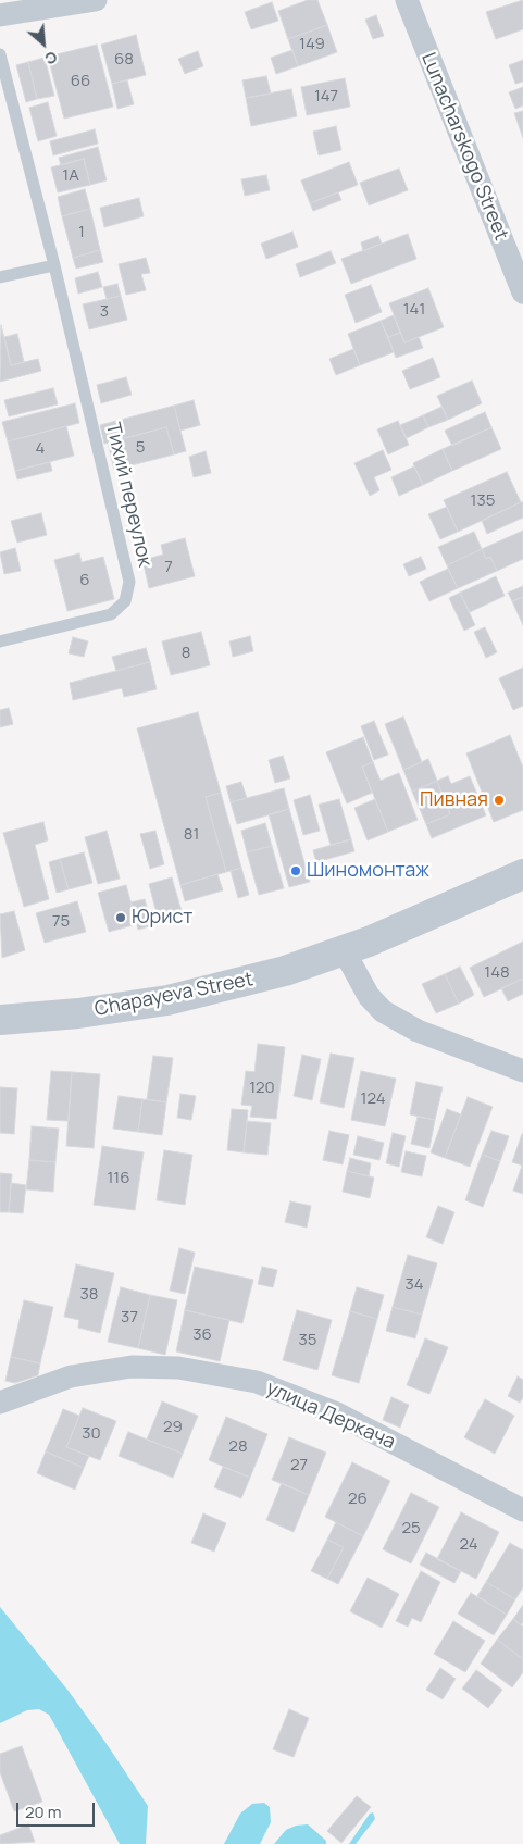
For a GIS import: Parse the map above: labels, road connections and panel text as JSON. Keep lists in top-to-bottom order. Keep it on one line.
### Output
{"streets":{"street":["Lunacharskogo Street","Chapayeva Street","улица Деркача"],"lane":["Тихий переулок"]},"places":["Пивная","Шиномонтаж","Юрист"],"house_numbers":["149","68","66","147","1А","1","141","3","5","4","135","7","6","8","81","75","148","120","124","116","34","38","37","36","35","29","30","28","27","26","25","24"],"scale_bar":"20 m","north":"bottom right"}
